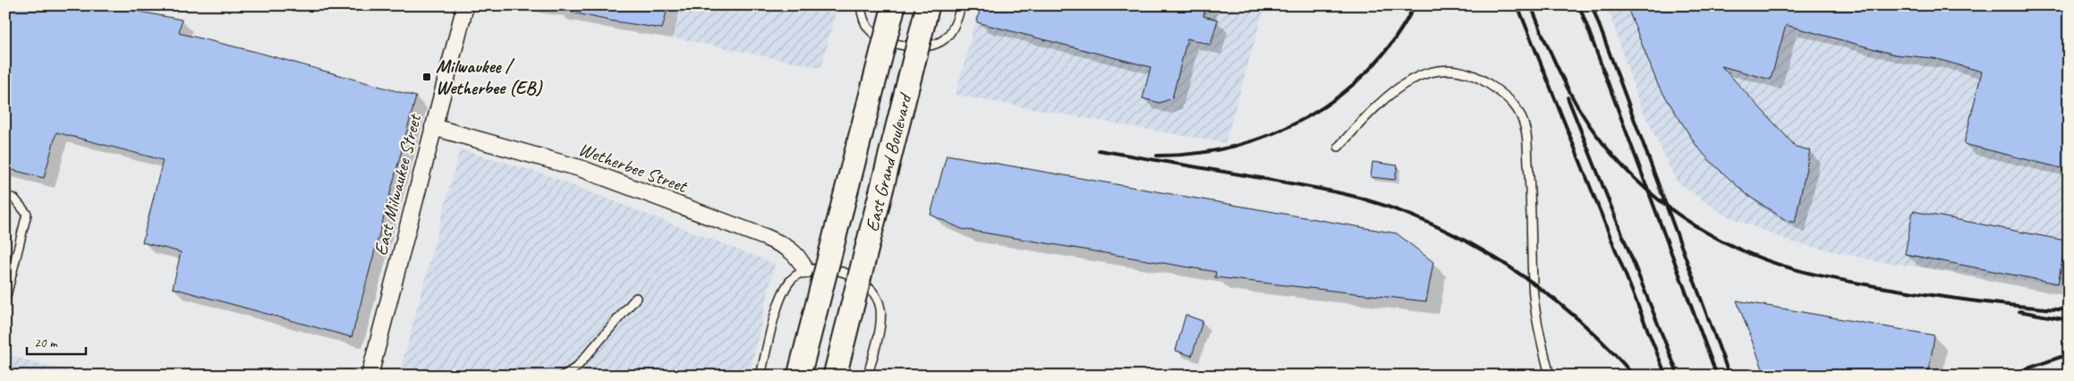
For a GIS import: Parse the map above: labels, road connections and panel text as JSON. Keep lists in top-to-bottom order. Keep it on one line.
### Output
{"streets":{"main road":["East Grand Boulevard"],"street":["Wetherbee Street","East Milwaukee Street"]},"crossings":[["Wetherbee Street","East Milwaukee Street"]],"places":{"transit":["Milwaukee / Wetherbee (EB)"]},"scale_bar":"20 m"}
